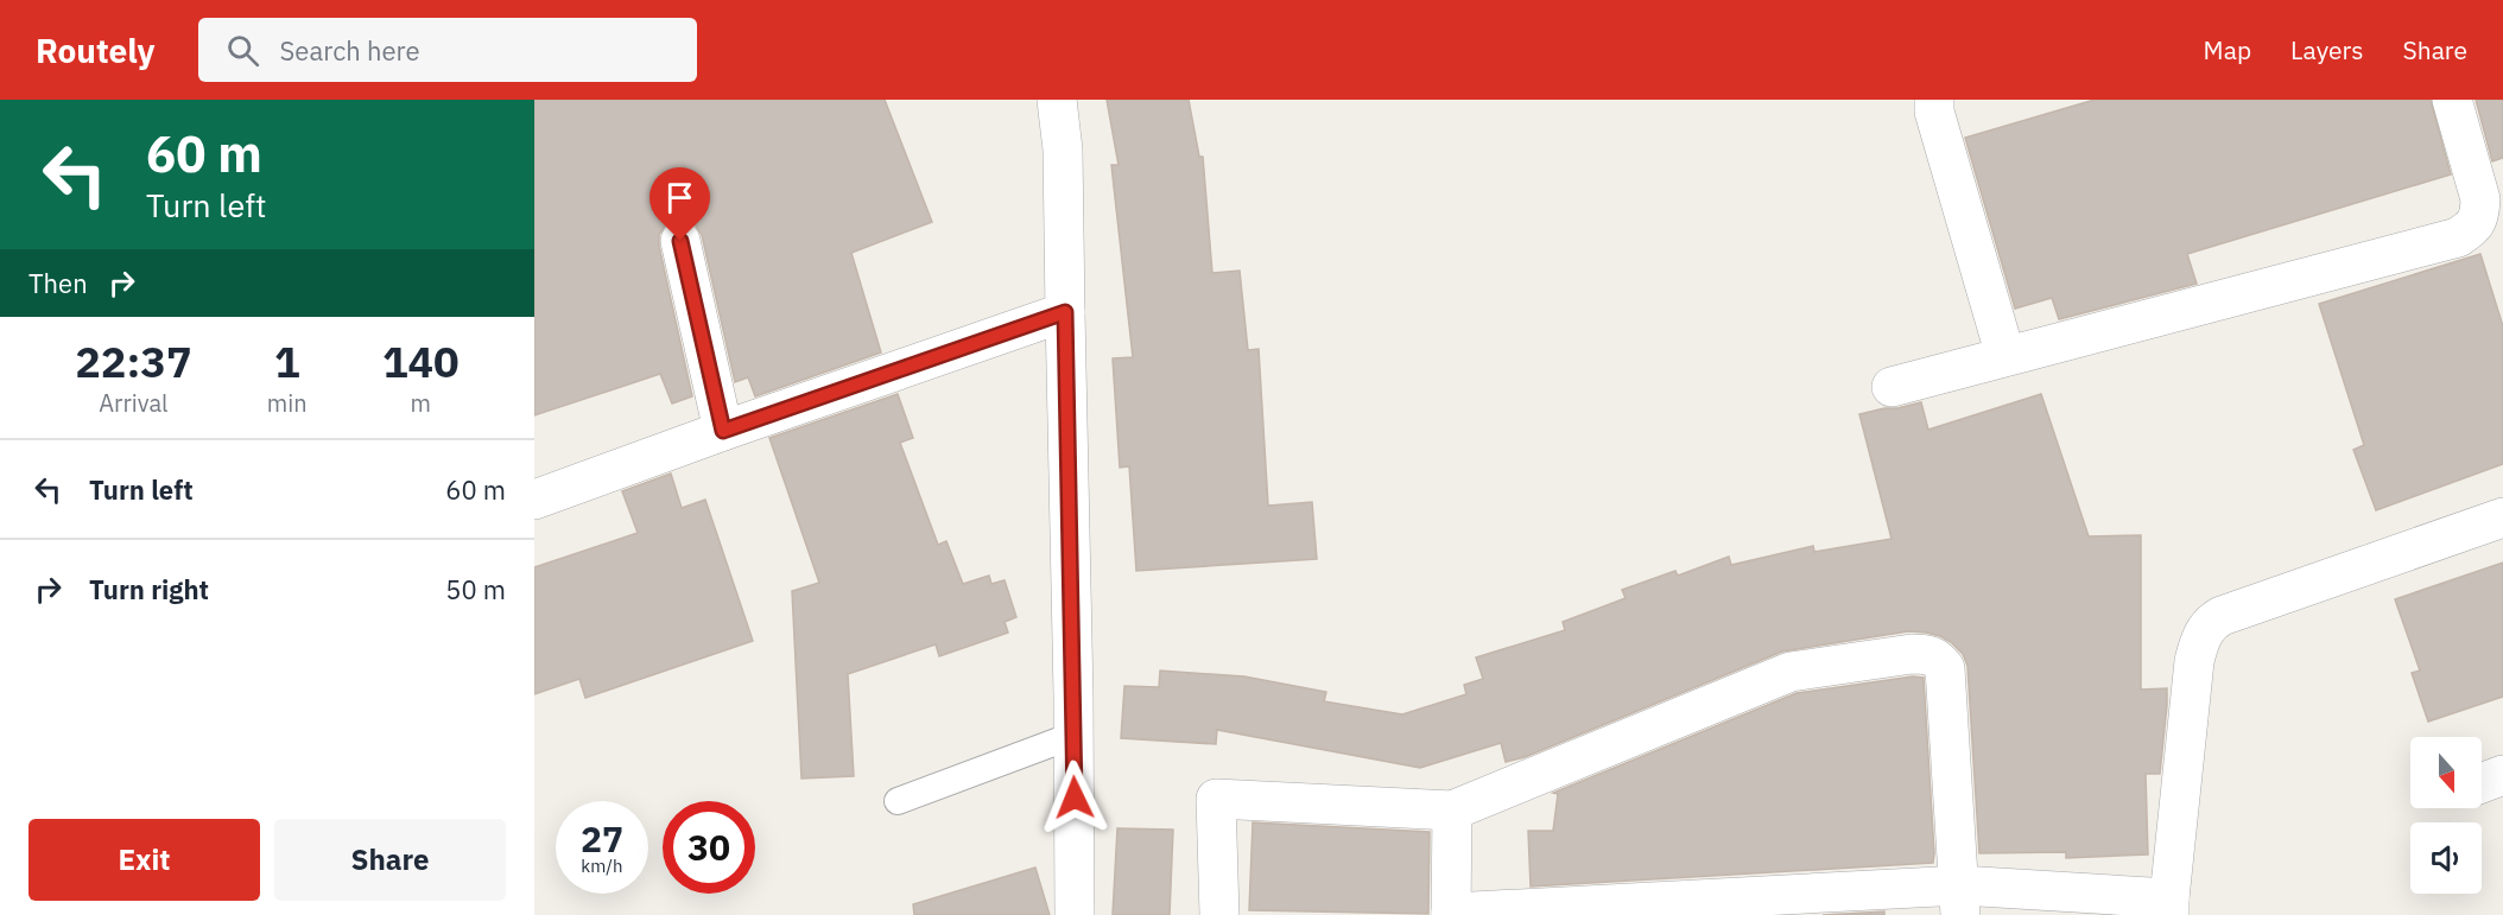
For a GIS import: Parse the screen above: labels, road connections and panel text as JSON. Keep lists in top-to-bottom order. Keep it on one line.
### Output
{"north":"bottom","page":{"header":"Routely","search":"Search here","nav":["Map","Layers","Share"],"turn":["60 m","Turn left"],"then":"Then","eta":["22:37","Arrival","1","min","140","m"],"list":[{"name":"Turn left","value":"60 m"},{"name":"Turn right","value":"50 m"}],"speed":"27 km/h","limit":"30","buttons":["Exit","Share"]}}
